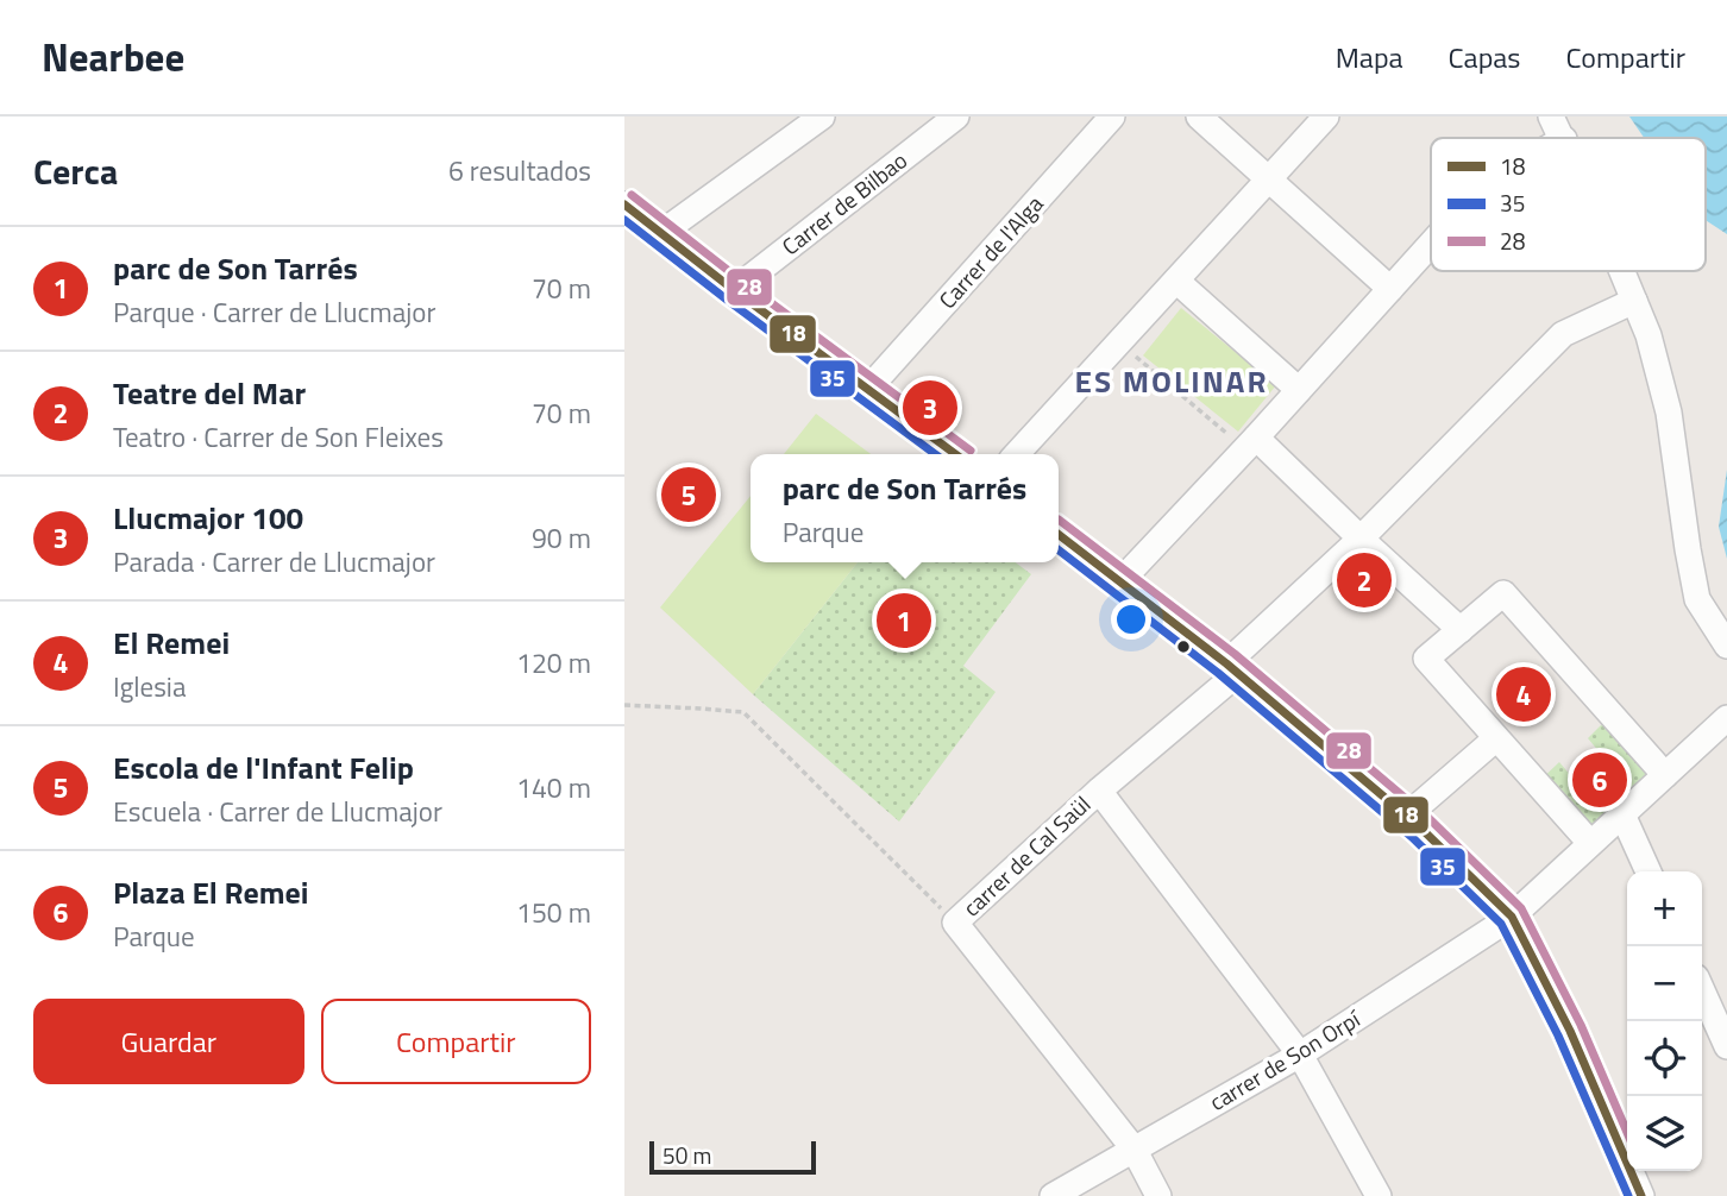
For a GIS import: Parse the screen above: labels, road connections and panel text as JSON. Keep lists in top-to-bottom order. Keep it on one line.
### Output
{"streets":{"street":["Carrer de Bilbao","Carrer de l'Alga","carrer de Cal Saül","carrer de Son Orpí"]},"districts":["ES MOLINAR"],"lines":["transit line 28","transit line 18","transit line 35"],"legend":["18","35","28"],"scale_bar":"50 m","page":{"header":"Nearbee","nav":["Mapa","Capas","Compartir"],"heading":["Cerca","6 resultados"],"list":[{"mark":"1","name":"parc de Son Tarrés","note":"Parque · Carrer de Llucmajor","value":"70 m"},{"mark":"2","name":"Teatre del Mar","note":"Teatro · Carrer de Son Fleixes","value":"70 m"},{"mark":"3","name":"Llucmajor 100","note":"Parada · Carrer de Llucmajor","value":"90 m"},{"mark":"4","name":"El Remei","note":"Iglesia","value":"120 m"},{"mark":"5","name":"Escola de l'Infant Felip","note":"Escuela · Carrer de Llucmajor","value":"140 m"},{"mark":"6","name":"Plaza El Remei","note":"Parque","value":"150 m"}],"pins":["3","5","2","1","4","6"],"popup":["parc de Son Tarrés","Parque"],"map_buttons":["+","−"],"buttons":["Guardar","Compartir"],"scale":"50 m"}}
